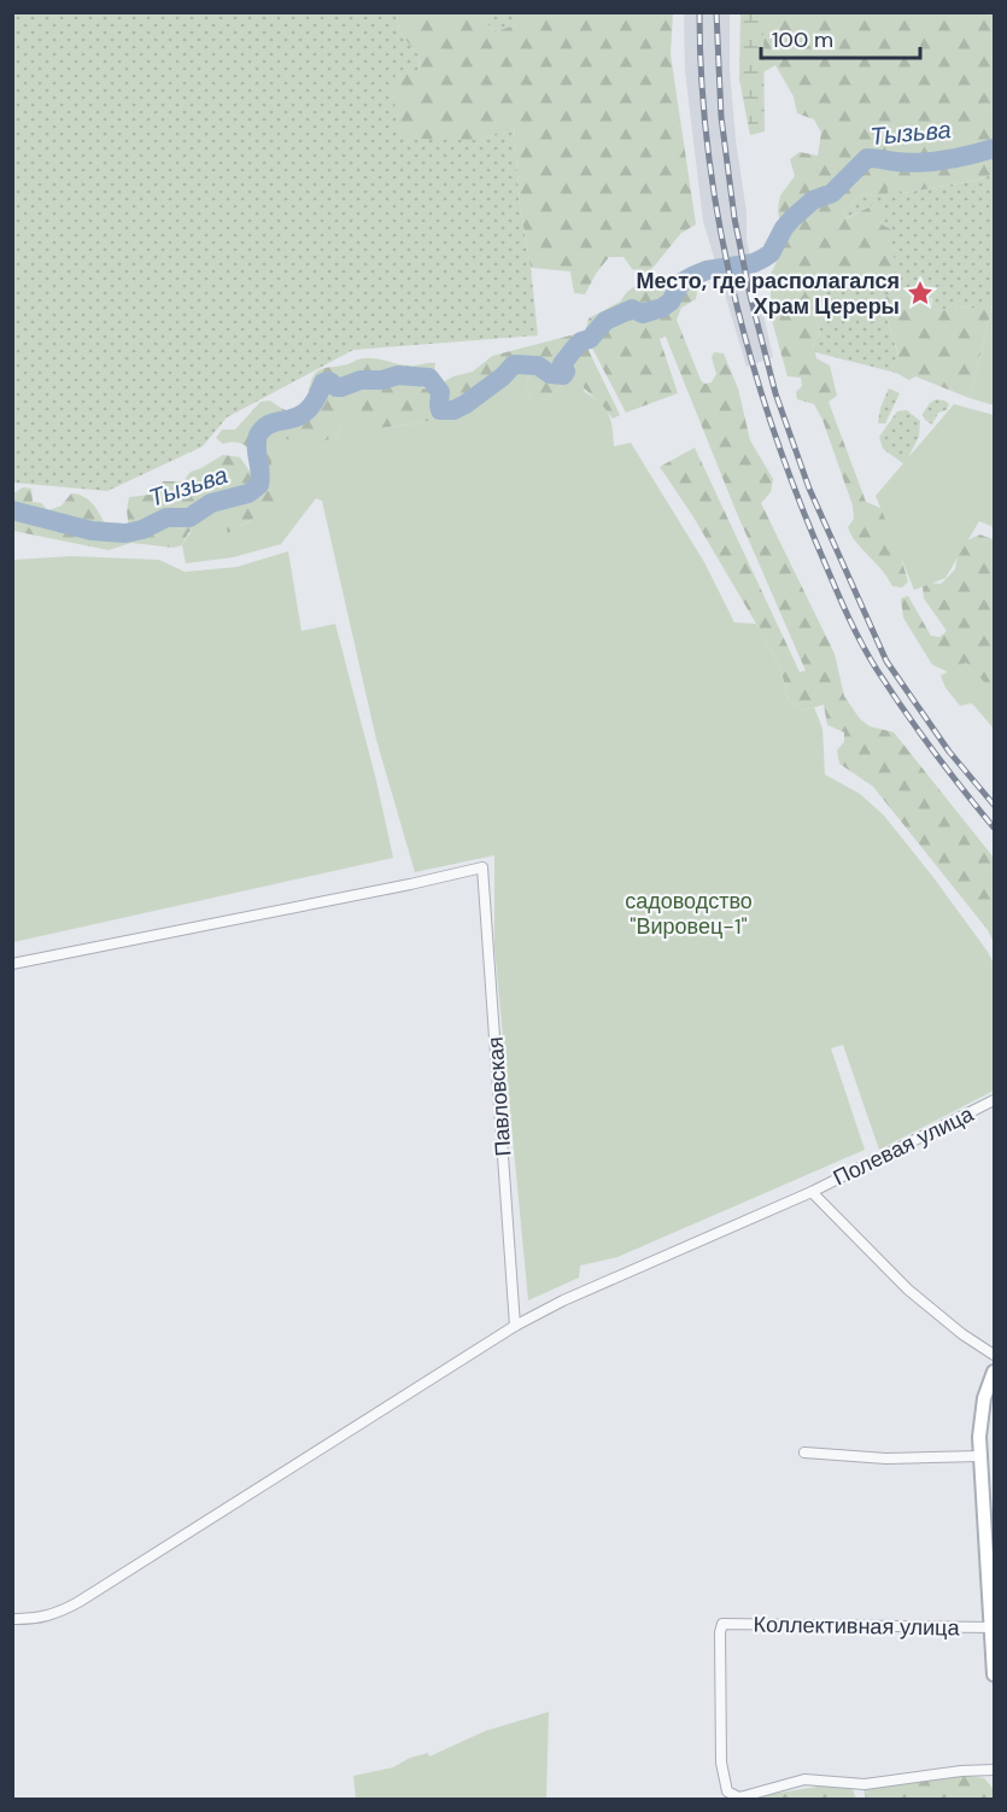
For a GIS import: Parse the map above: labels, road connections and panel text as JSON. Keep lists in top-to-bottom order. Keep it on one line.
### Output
{"streets":{"street":["Павловская","Полевая улица","Коллективная улица"]},"crossings":[["Павловская","Полевая улица"]],"water":["Тызьва"],"parks":["садоводство \"Вировец-1\""],"places":{"place":["Место, где располагался Храм Цереры"]},"scale_bar":"100 m"}
